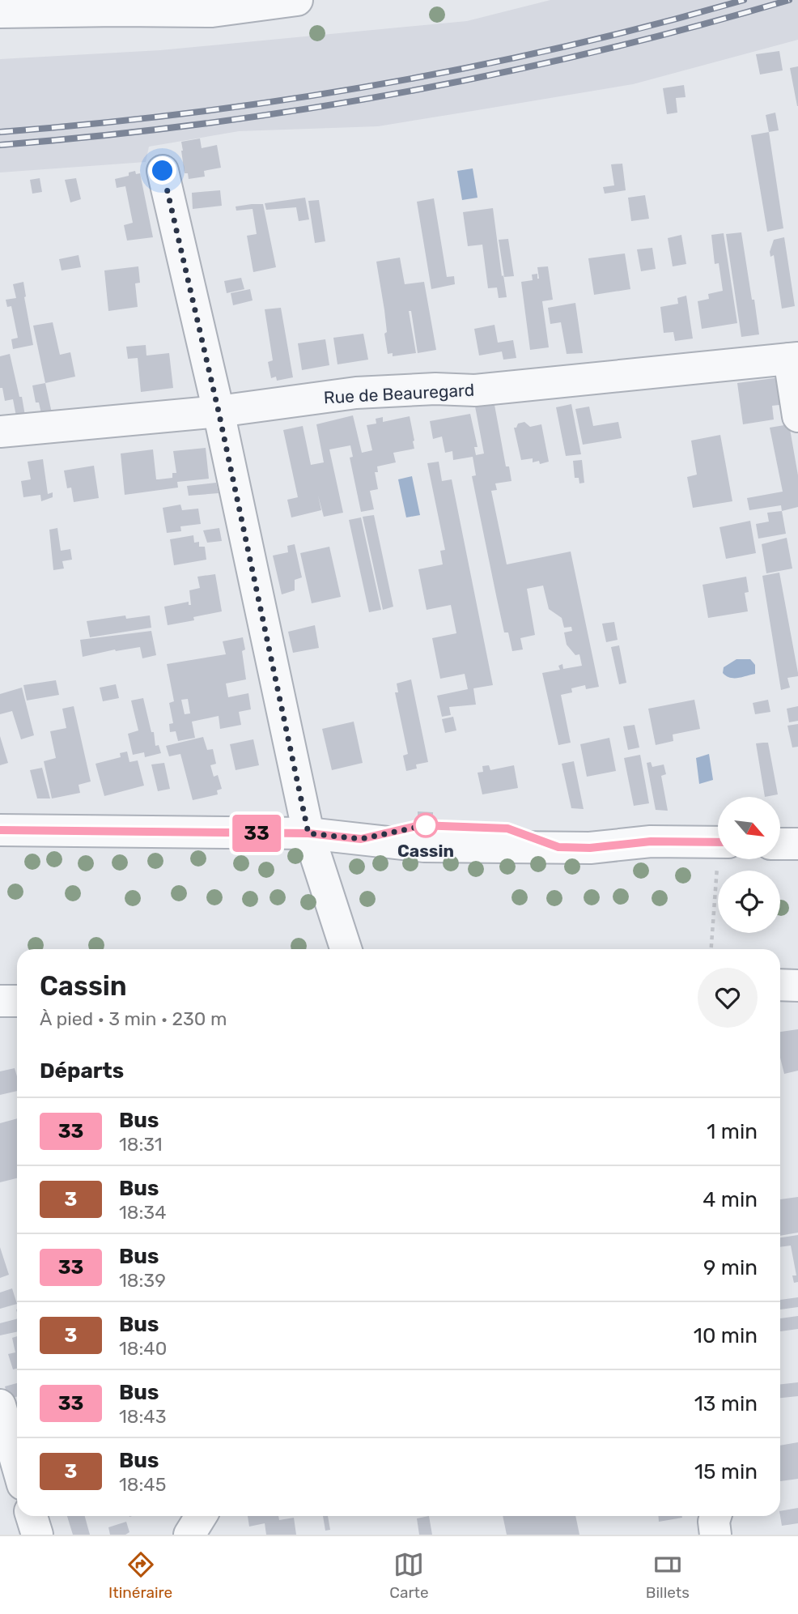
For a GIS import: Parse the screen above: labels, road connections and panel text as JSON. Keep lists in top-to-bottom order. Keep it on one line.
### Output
{"streets":{"street":["Rue de Beauregard"]},"places":["Cassin"],"lines":["bus line 33"],"north":"bottom right","page":{"on_map":"33","heading":[["Cassin","À pied · 3 min · 230 m"],"Départs"],"list":[{"mark":"33","name":"Bus","note":"18:31","value":"1 min"},{"mark":"3","name":"Bus","note":"18:34","value":"4 min"},{"mark":"33","name":"Bus","note":"18:39","value":"9 min"},{"mark":"3","name":"Bus","note":"18:40","value":"10 min"},{"mark":"33","name":"Bus","note":"18:43","value":"13 min"},{"mark":"3","name":"Bus","note":"18:45","value":"15 min"}],"tabs":["Itinéraire","Carte","Billets"]}}
